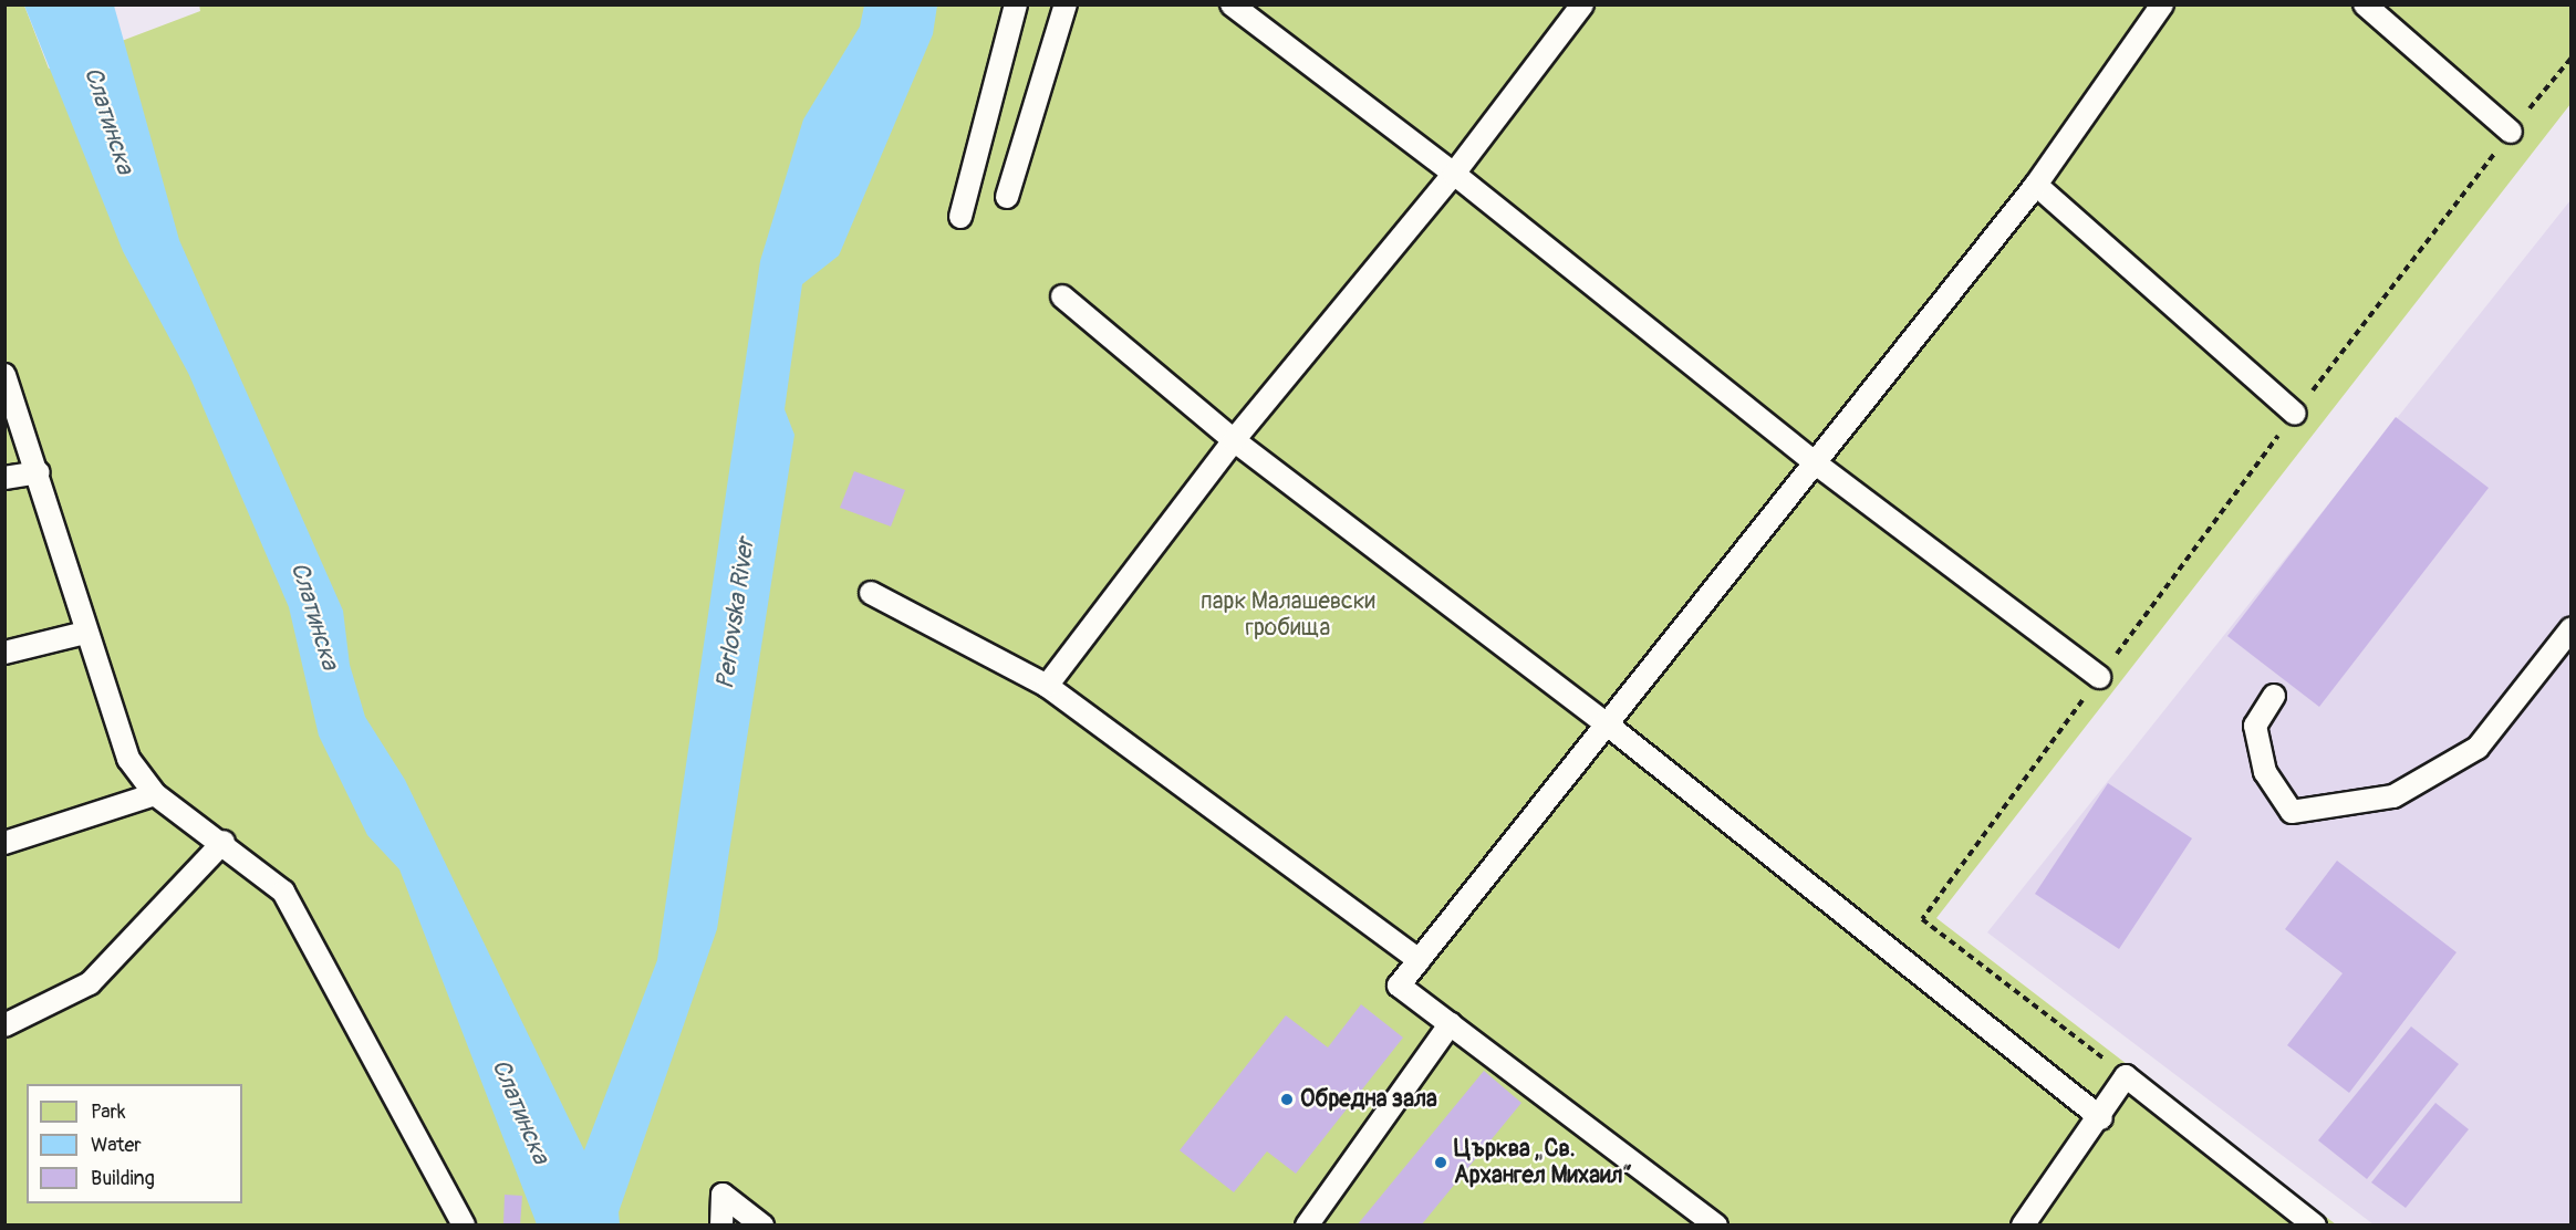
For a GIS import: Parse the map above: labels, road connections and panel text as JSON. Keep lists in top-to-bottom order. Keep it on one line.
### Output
{"water":["Слатинска","Perlovska River"],"parks":["парк Малашевски гробища"],"places":["Обредна зала","Църква „Св. Архангел Михаил“"],"legend":["Park","Water","Building"]}
